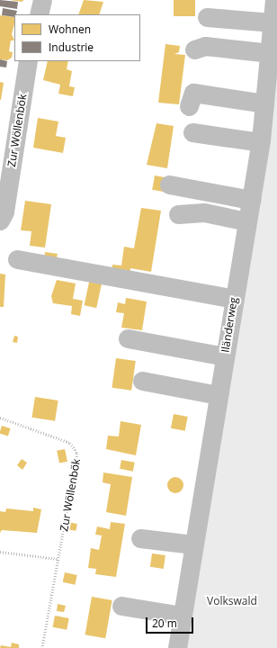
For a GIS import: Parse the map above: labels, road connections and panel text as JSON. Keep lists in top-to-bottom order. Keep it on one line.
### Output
{"streets":{"street":["Zur Wöllenbök","Iländerweg"]},"parks":["Volkswald"],"legend":["Wohnen","Industrie"],"scale_bar":"20 m"}
